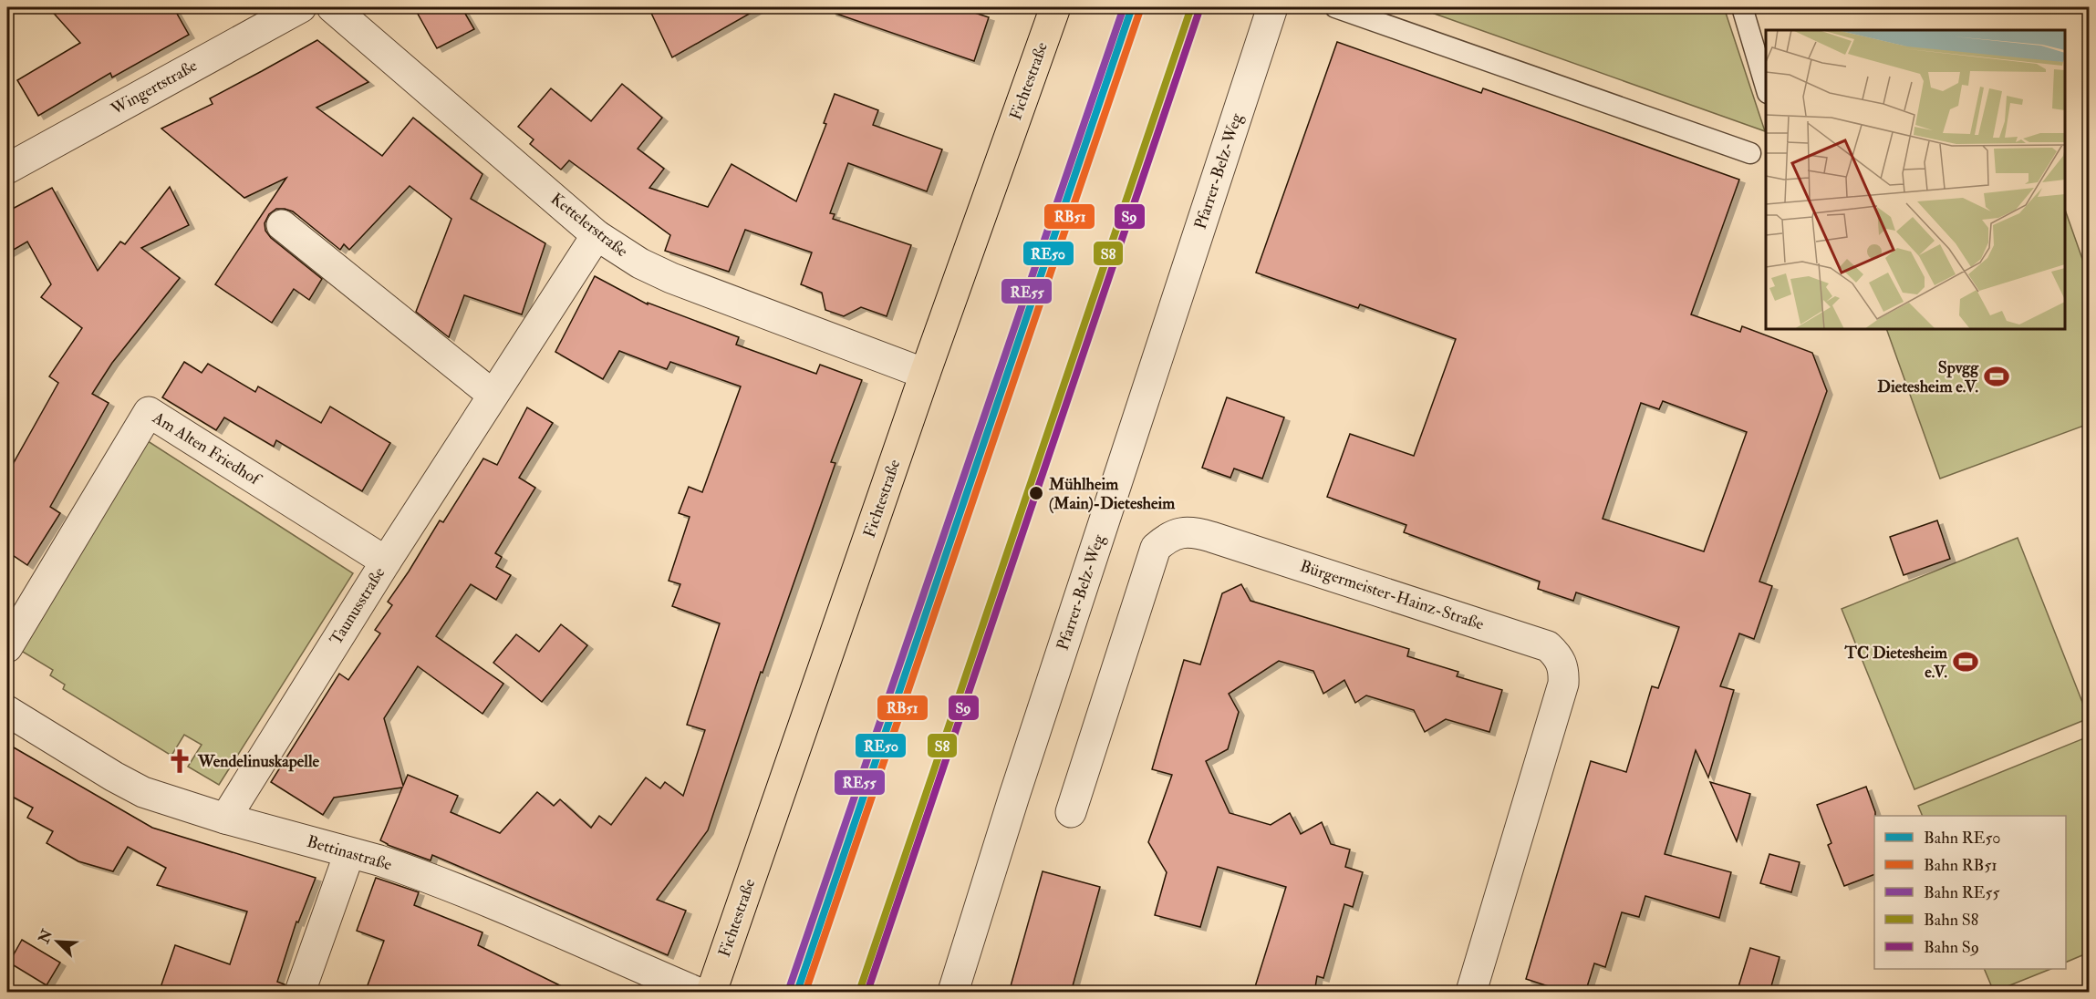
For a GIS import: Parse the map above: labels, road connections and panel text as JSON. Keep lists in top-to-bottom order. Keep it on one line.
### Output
{"streets":{"main road":["Fichtestraße"],"street":["Wingertstraße","Pfarrer-Belz-Weg","Kettelerstraße","Am Alten Friedhof","Bürgermeister-Hainz-Straße","Taunusstraße","Bettinastraße"]},"crossings":[["Fichtestraße","Kettelerstraße"],["Kettelerstraße","Taunusstraße"],["Am Alten Friedhof","Taunusstraße"],["Taunusstraße","Bettinastraße"]],"places":{"sports":["Spvgg Dietesheim e.V.","TC Dietesheim e.V."],"other":["Mühlheim (Main)-Dietesheim"],"church":["Wendelinuskapelle"]},"lines":["rail line RE50","rail line RE55","rail line S8","rail line RB51","rail line S9"],"legend":["Bahn RE50","Bahn RB51","Bahn RE55","Bahn S8","Bahn S9"],"north":"top left"}
